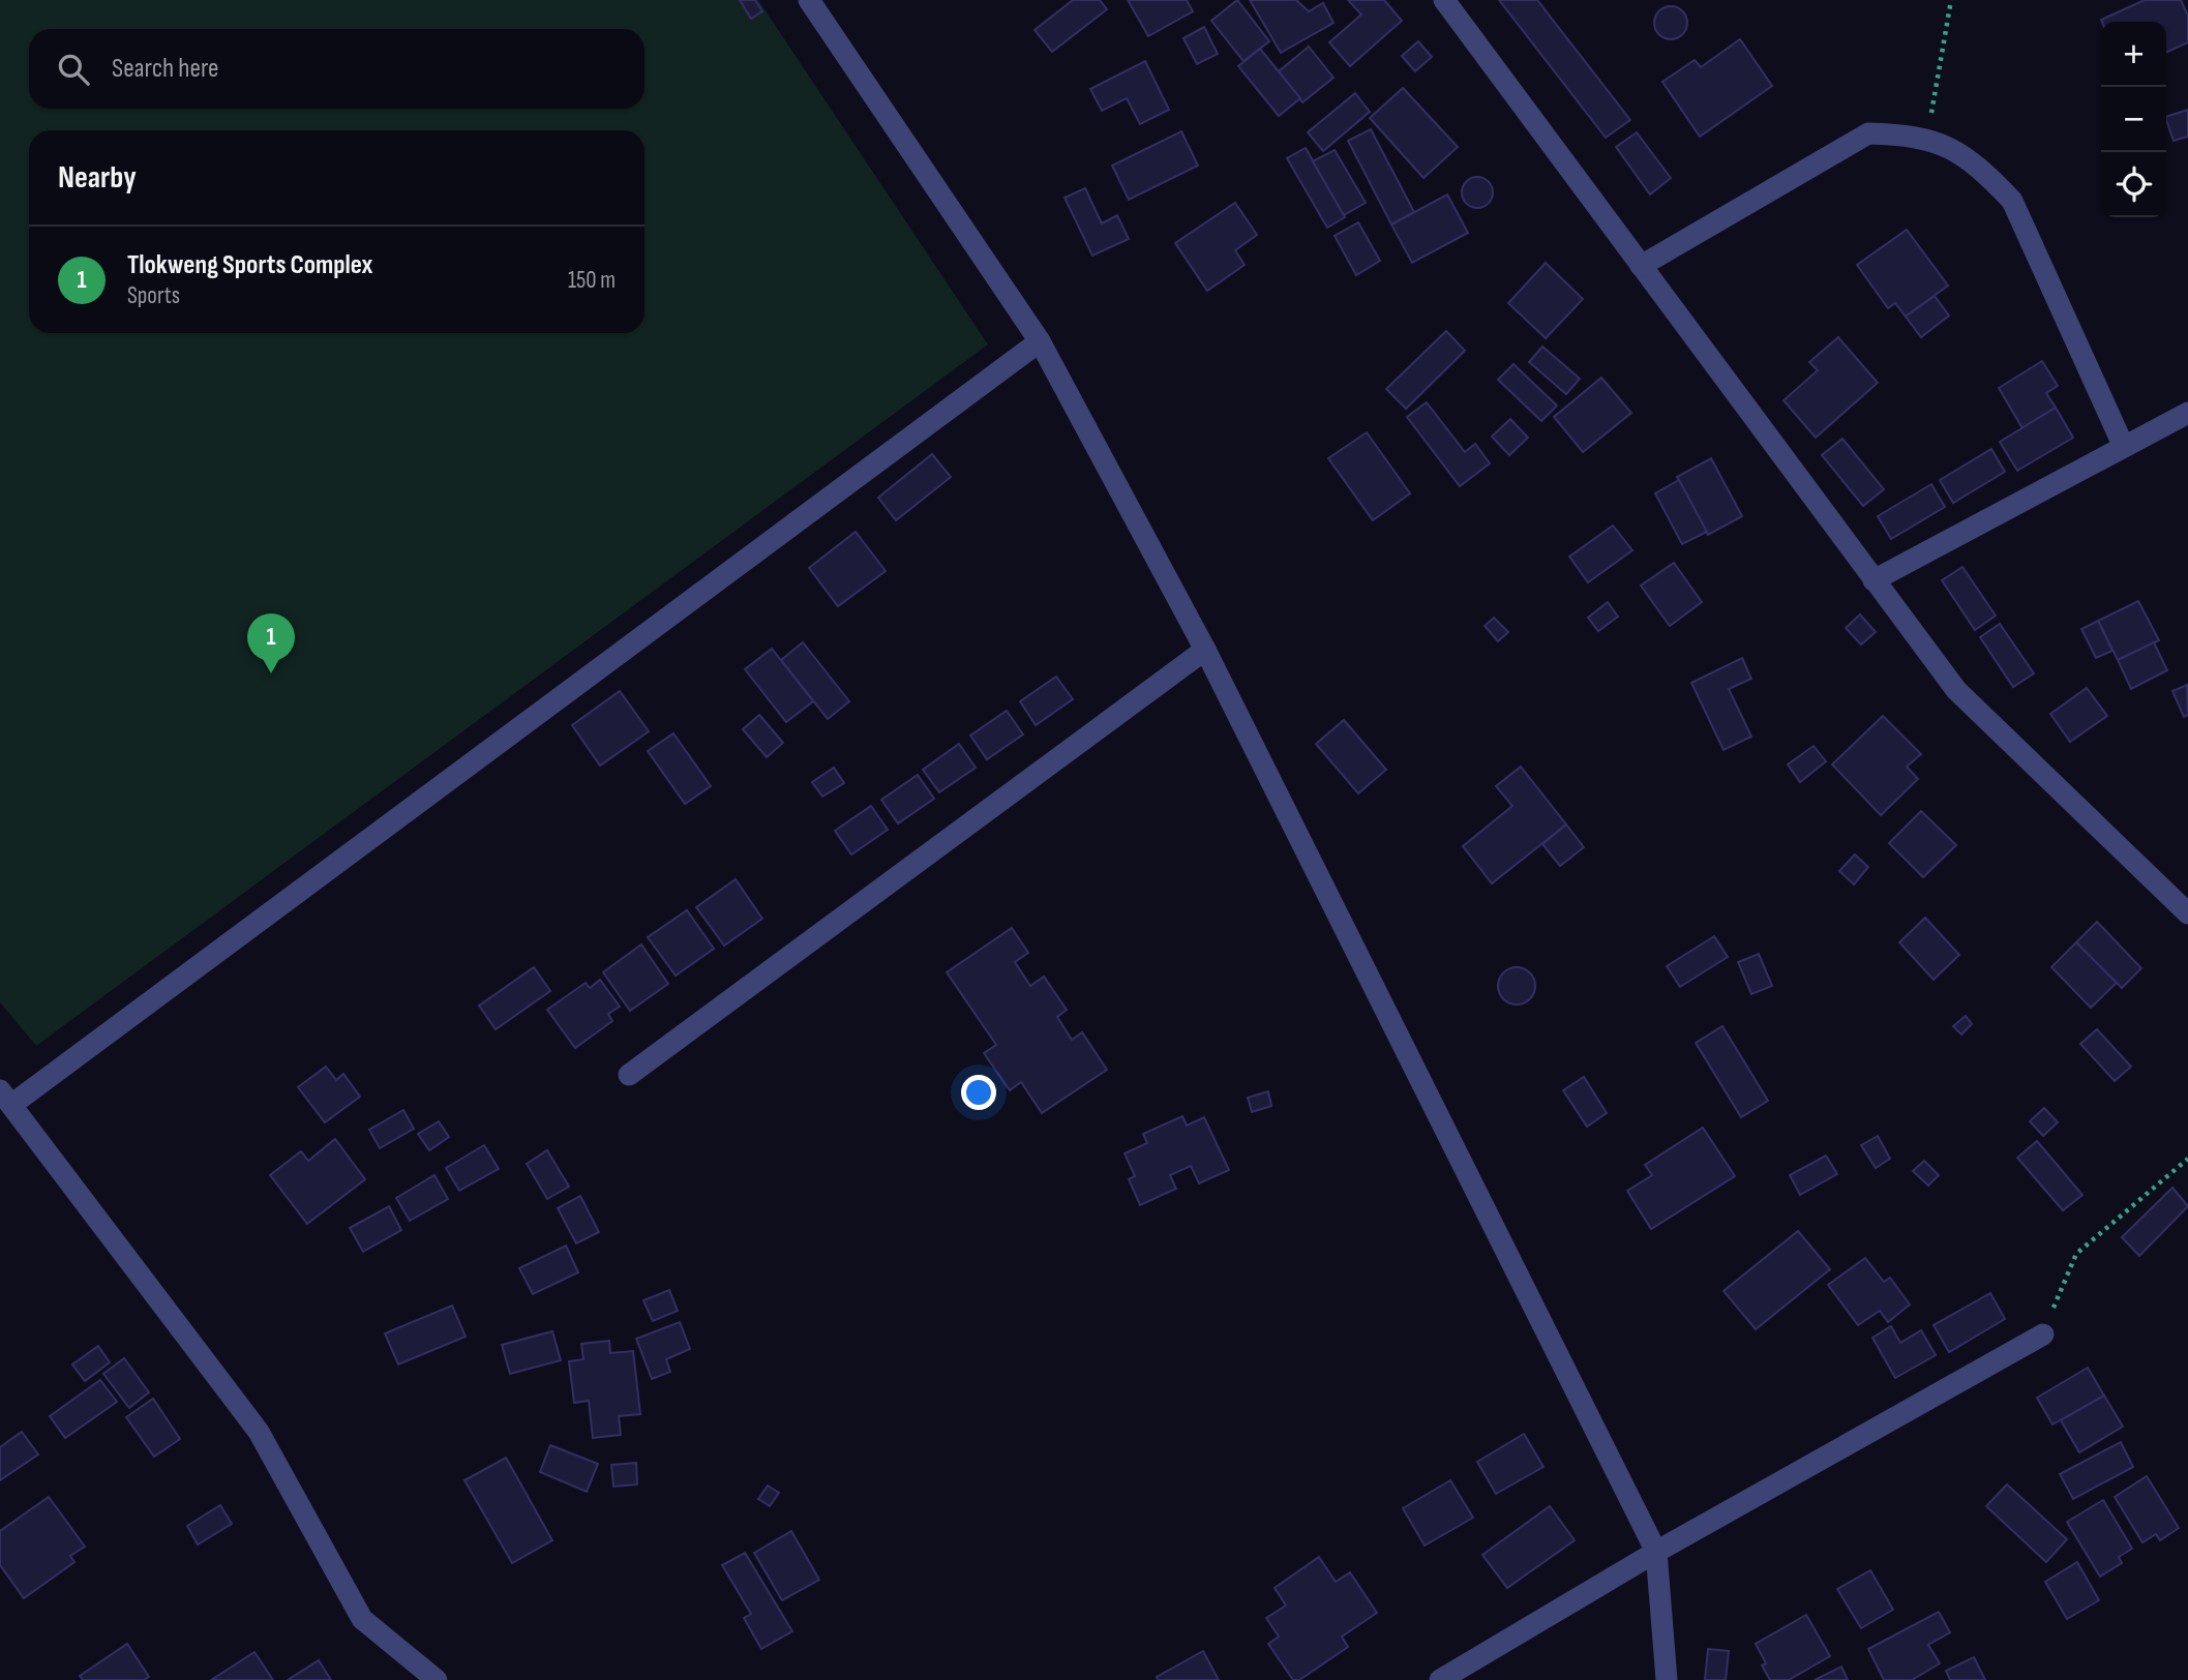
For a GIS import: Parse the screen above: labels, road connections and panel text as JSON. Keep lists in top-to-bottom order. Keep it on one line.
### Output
{"page":{"map_buttons":["+","−"],"search":"Search here","heading":"Nearby","list":[{"mark":"1","name":"Tlokweng Sports Complex","note":"Sports","value":"150 m"}],"pins":"1"}}
